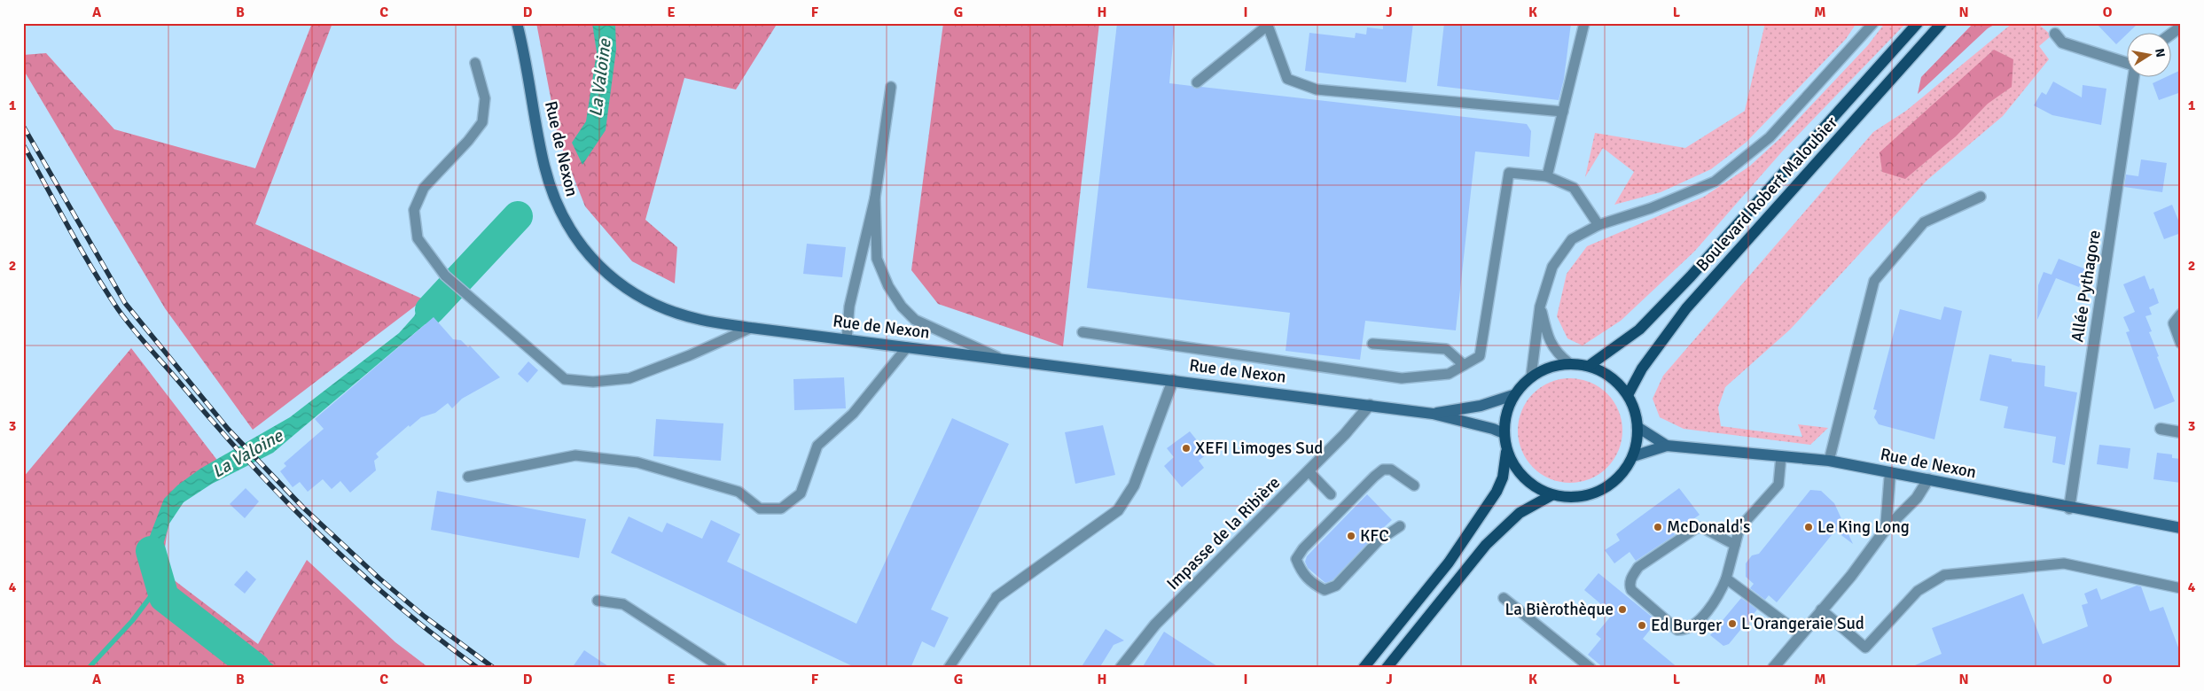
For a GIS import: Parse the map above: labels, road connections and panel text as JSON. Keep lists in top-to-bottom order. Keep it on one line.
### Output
{"streets":{"main road":["Rue de Nexon","Boulevard Robert Maloubier"],"street":["Allée Pythagore","Impasse de la Ribière"]},"crossings":[["Rue de Nexon","Boulevard Robert Maloubier"],["Rue de Nexon","Allée Pythagore"],["Rue de Nexon","Impasse de la Ribière"]],"water":["La Valoine"],"places":["XEFI Limoges Sud","McDonald's","Le King Long","KFC","La Bièrothèque","L'Orangeraie Sud","Ed Burger"],"north":"right","grid":{"columns":["A","B","C","D","E","F","G","H","I","J","K","L","M","N","O"],"rows":["1","2","3","4"]}}
